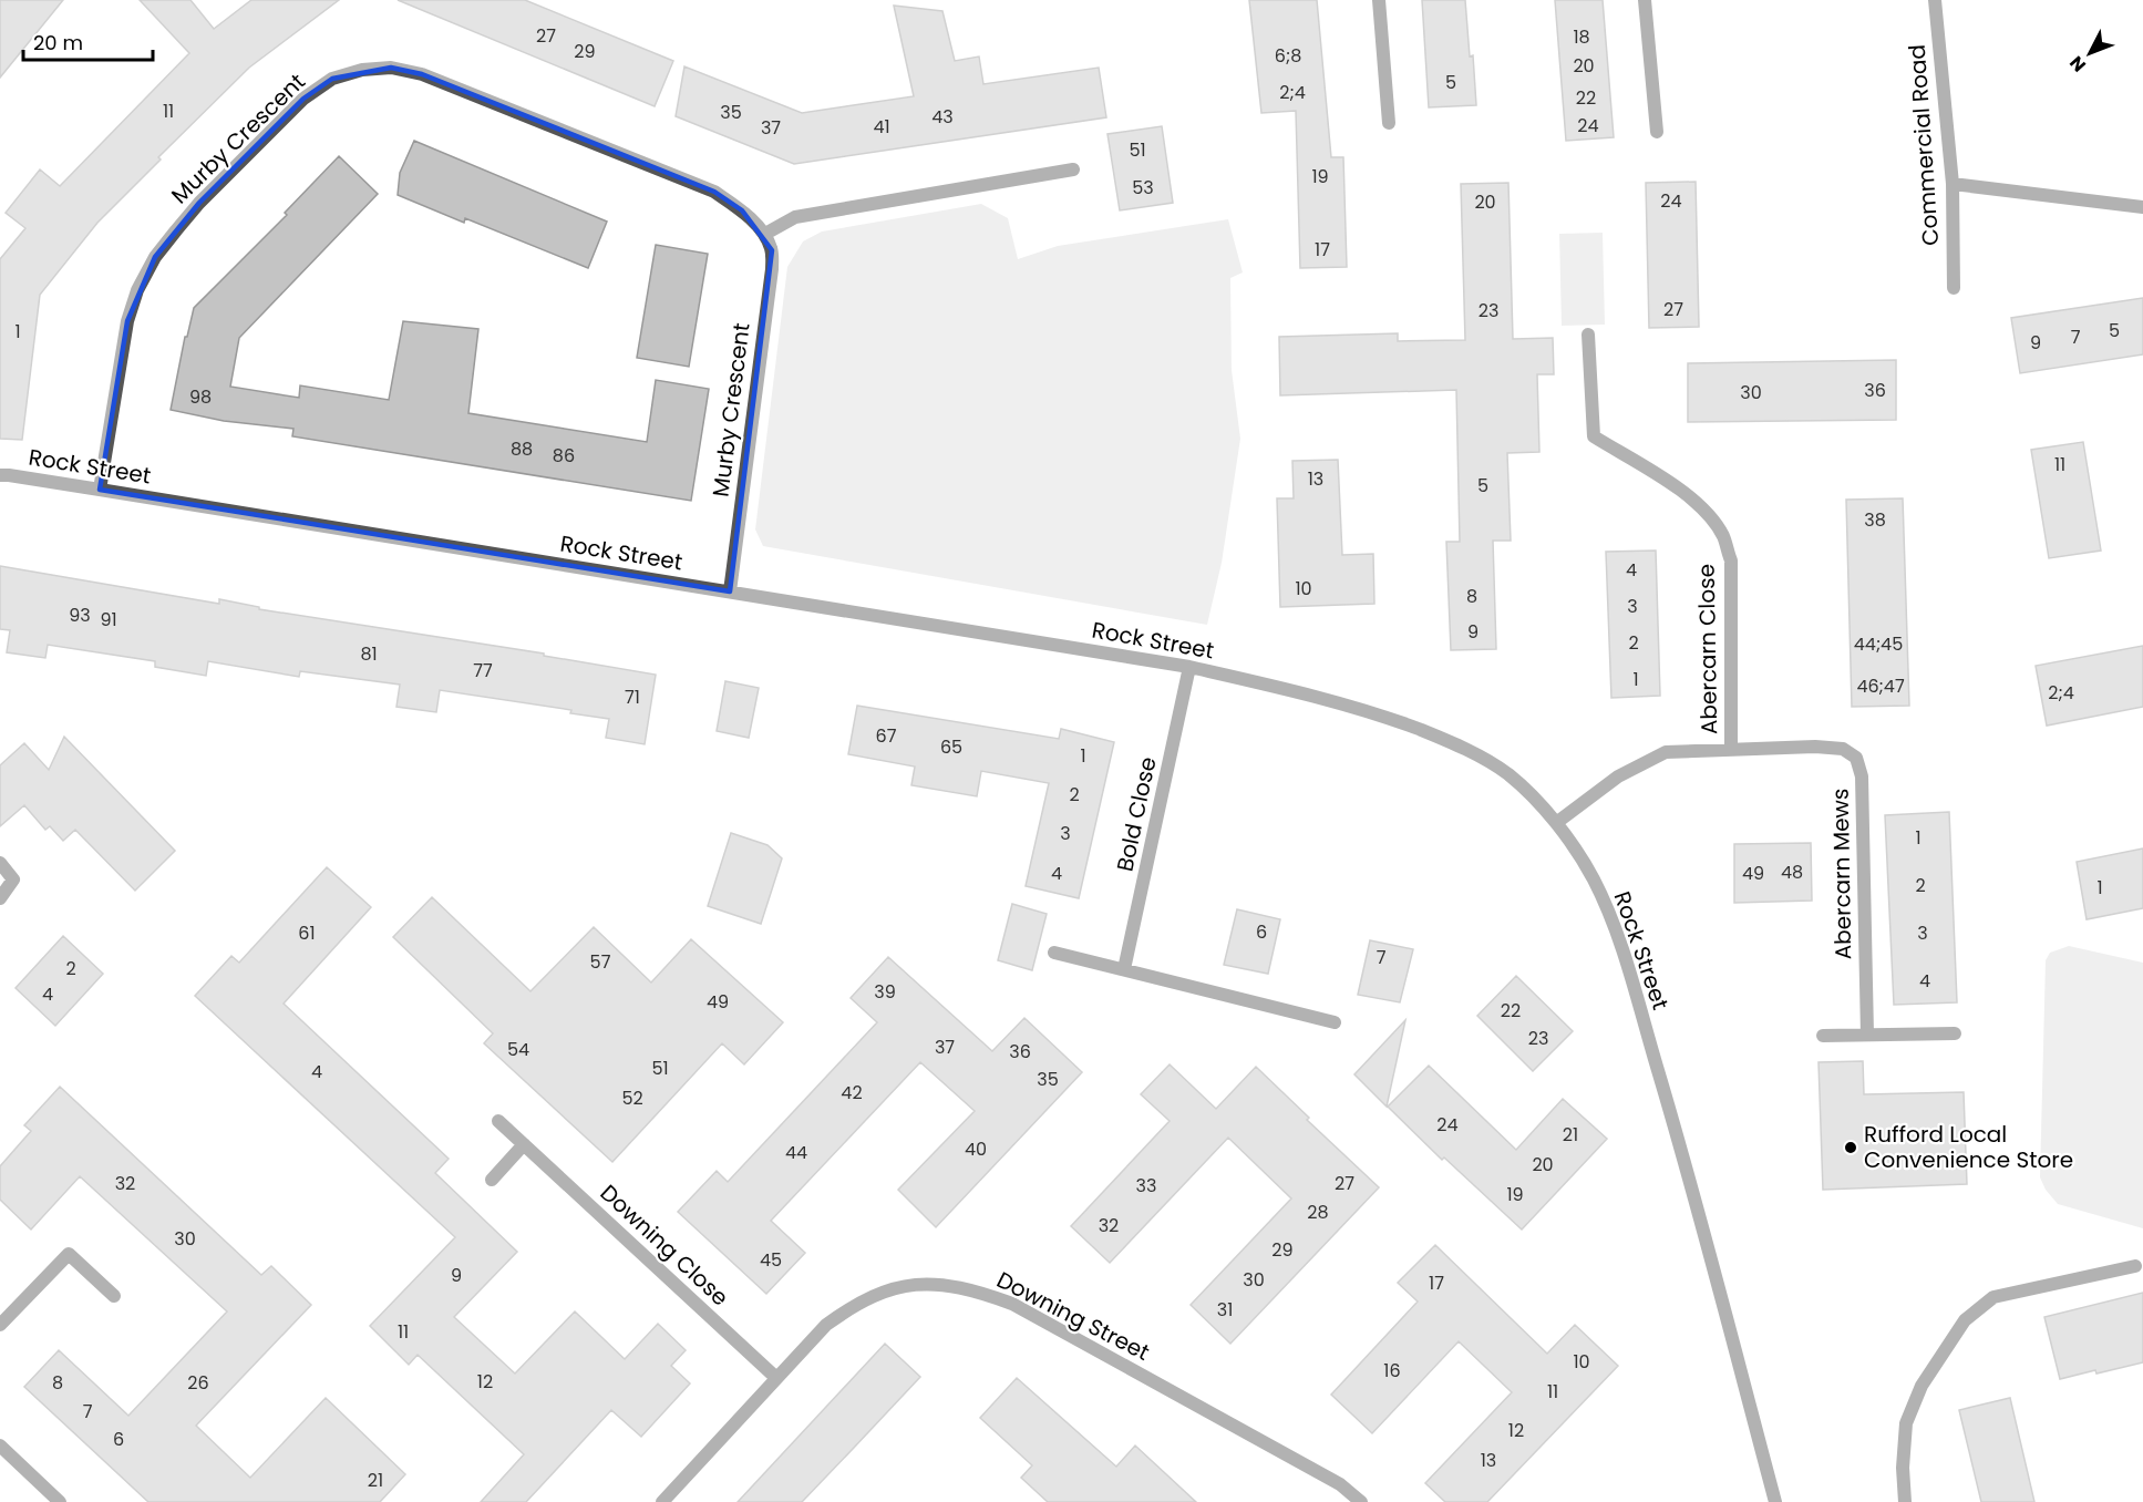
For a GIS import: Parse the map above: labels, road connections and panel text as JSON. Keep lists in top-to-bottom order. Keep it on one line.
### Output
{"streets":{"street":["Murby Crescent","Commercial Road","Rock Street","Abercarn Close","Bold Close","Abercarn Mews","Downing Close","Downing Street"]},"crossings":[["Murby Crescent","Rock Street"],["Rock Street","Abercarn Close"],["Rock Street","Bold Close"],["Abercarn Close","Abercarn Mews"],["Downing Close","Downing Street"]],"places":["Rufford Local Convenience Store"],"house_numbers":["27","18","29","6;8","20","5","2;4","22","11","35","43","24","41","37","51","19","53","24","20","17","27","23","5","1","7","9","36","30","98","88","86","11","13","5","38","4","10","8","3","93","91","9","2","44;45","81","77","1","46;47","2;4","71","67","65","1","2","3","1","48","4","49","2","1","6","61","3","7","57","2","4","39","4","49","22","23","37","54","36","51","4","35","42","52","24","21","40","44","20","32","27","33","19","28","32","30","29","45","9","30","17","31","11","10","16","12","8","26","11","7","12","6","13","21"],"scale_bar":"20 m","north":"bottom left"}
